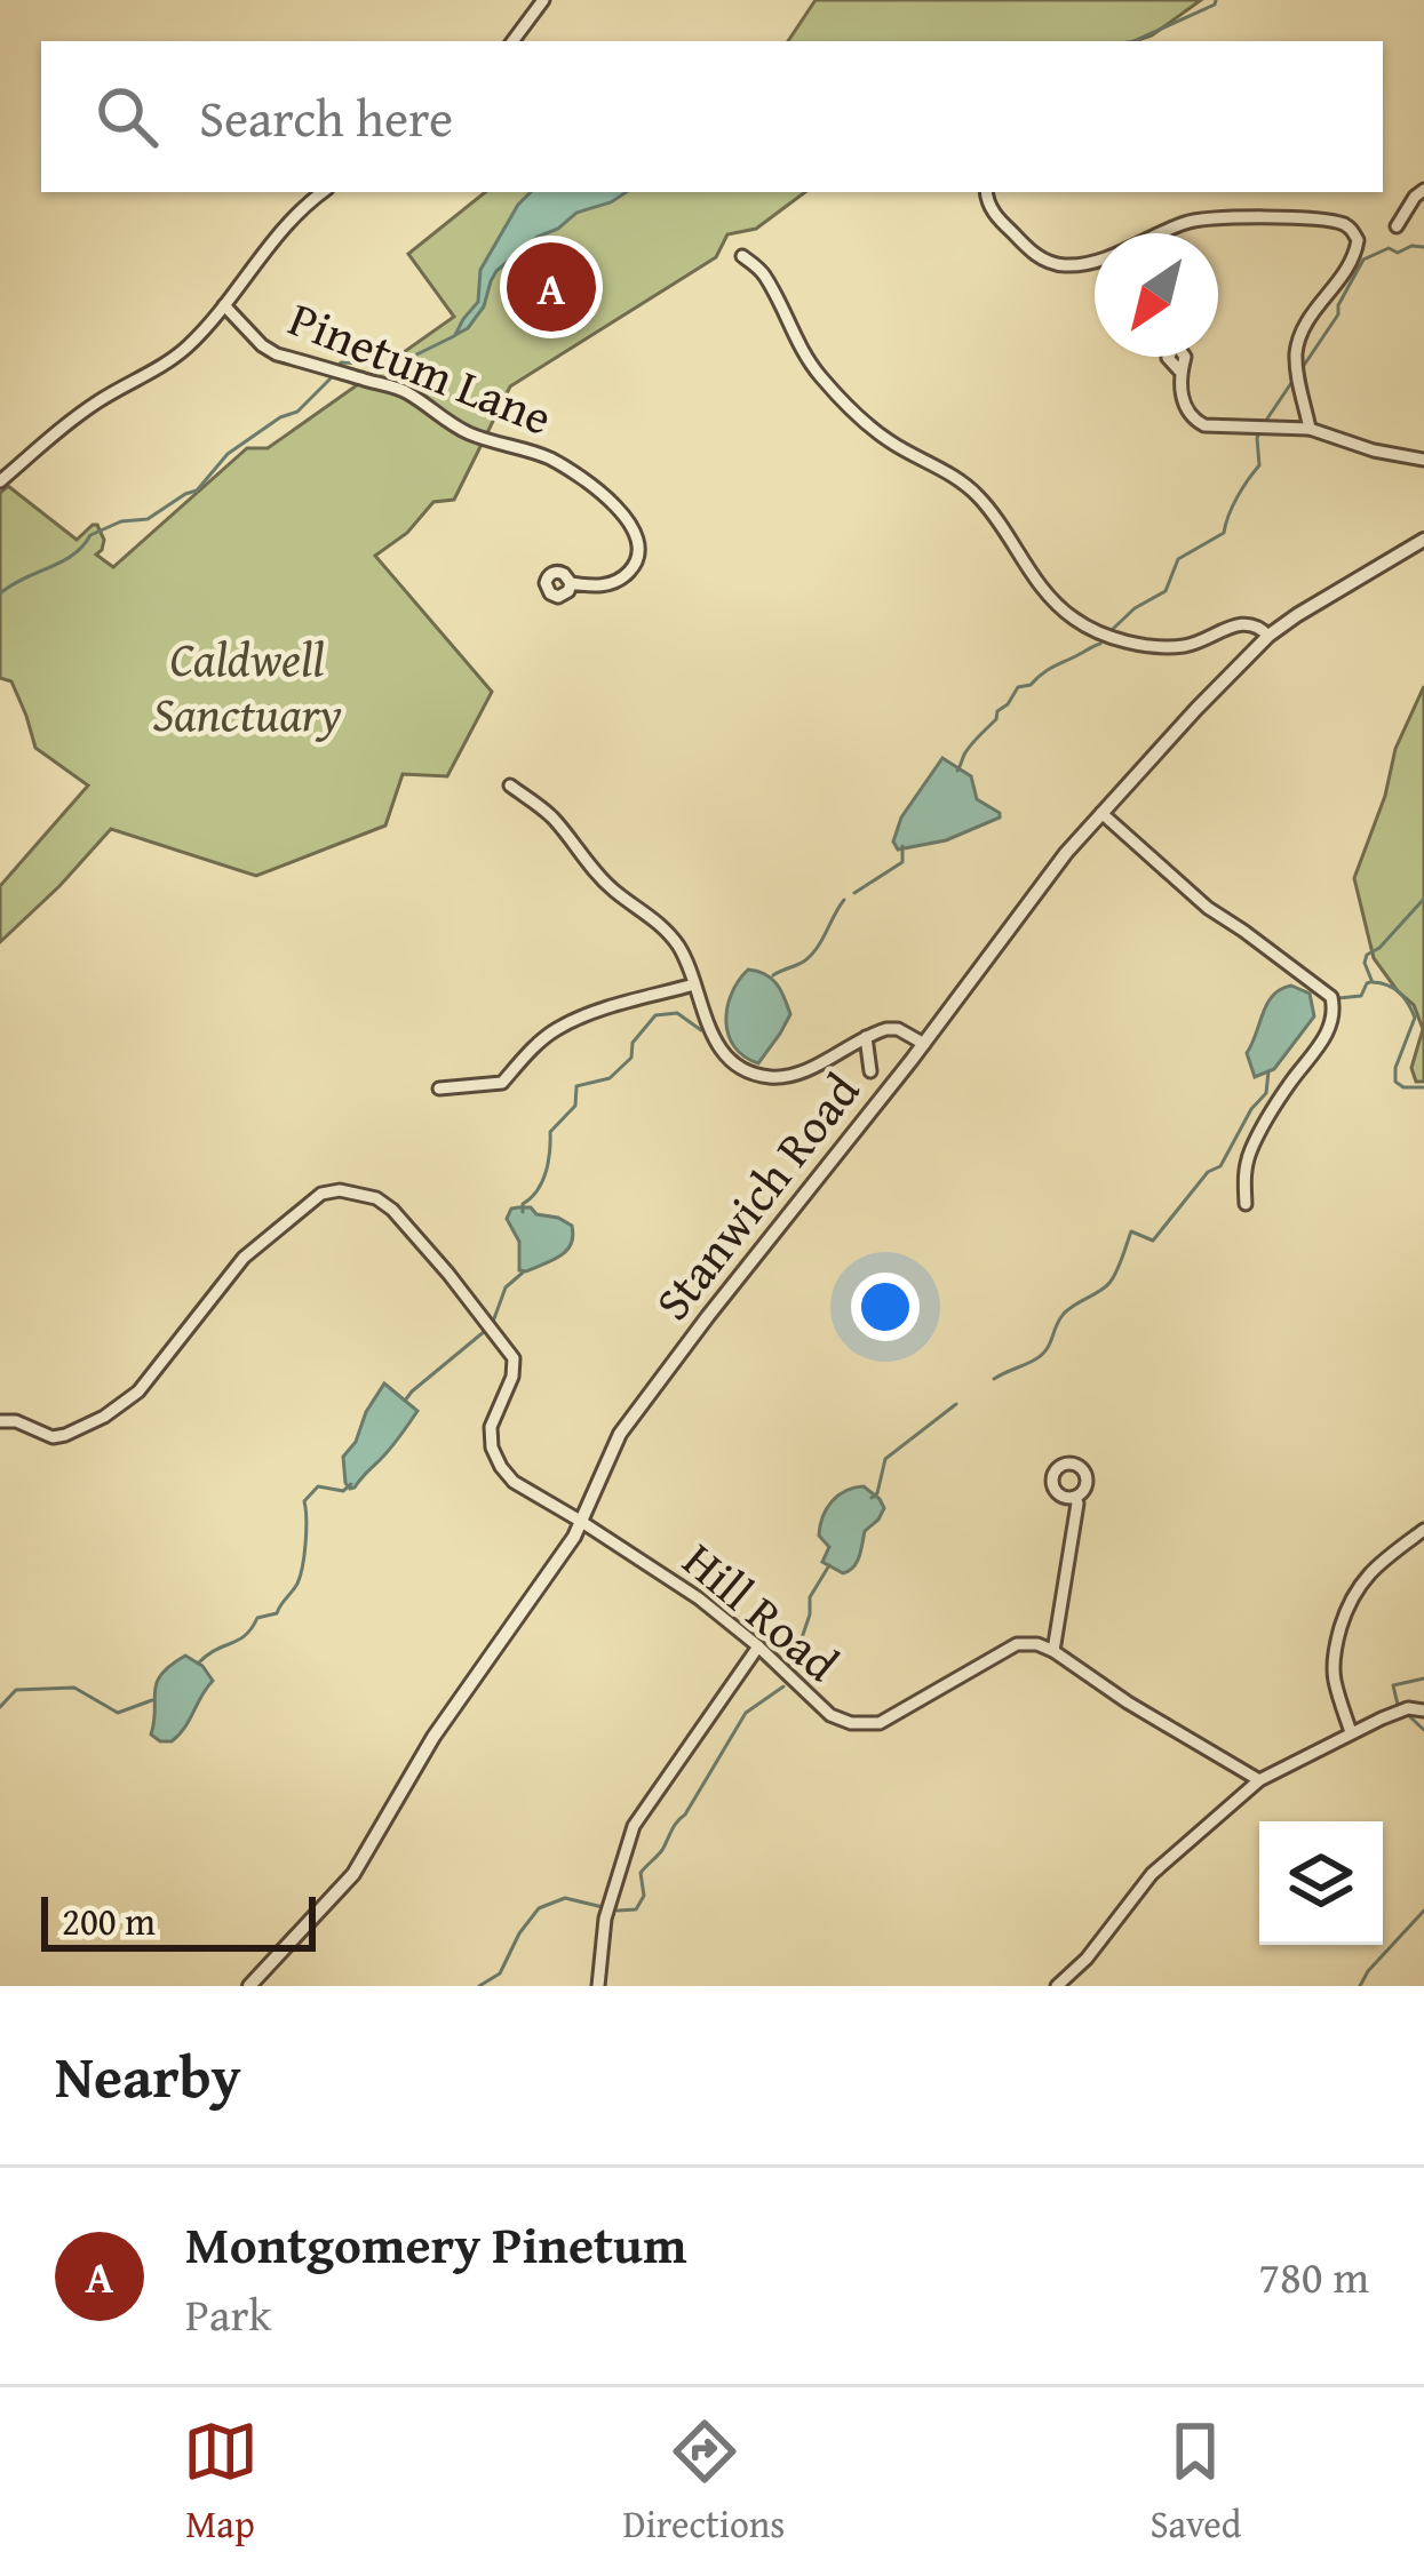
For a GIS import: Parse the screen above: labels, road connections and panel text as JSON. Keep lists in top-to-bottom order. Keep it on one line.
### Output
{"streets":{"street":["Pinetum Lane","Stanwich Road","Hill Road"]},"crossings":[["Stanwich Road","Hill Road"]],"parks":["Caldwell Sanctuary"],"scale_bar":"200 m","north":"bottom left","page":{"search":"Search here","pins":"A","scale":"200 m","heading":"Nearby","list":[{"mark":"A","name":"Montgomery Pinetum","note":"Park","value":"780 m"}],"nav":["Map","Directions","Saved"]}}
